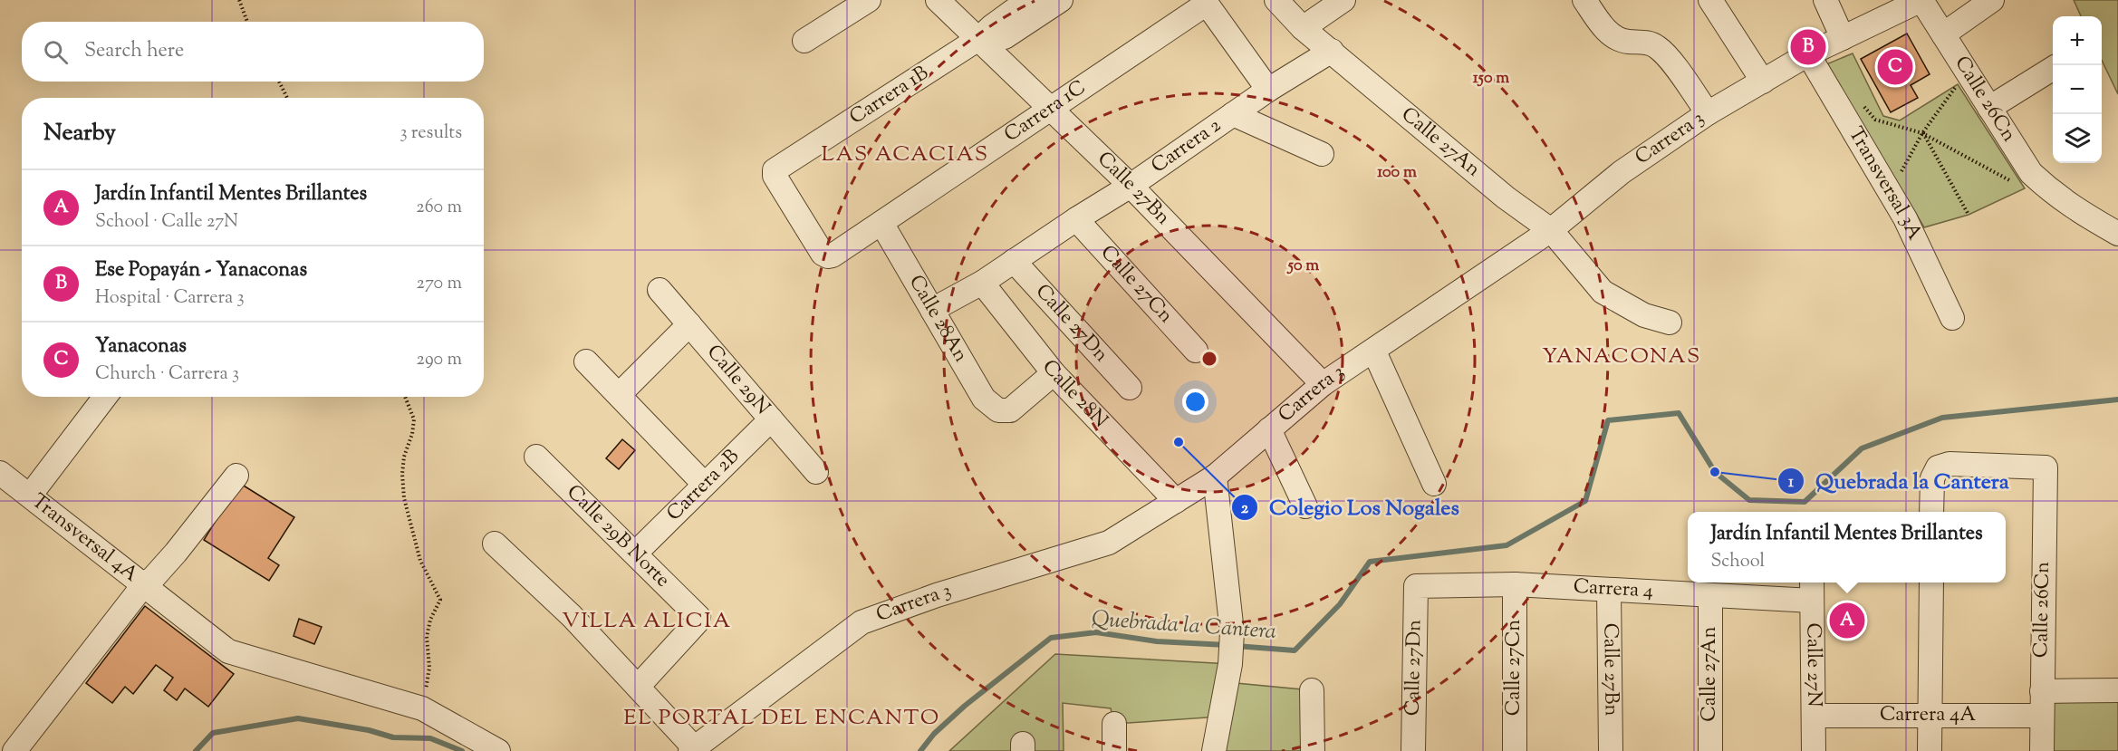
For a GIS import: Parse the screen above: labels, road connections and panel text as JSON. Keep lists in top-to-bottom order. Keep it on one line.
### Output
{"streets":{"street":["Carrera 1B","Calle 26Cn","Carrera 1C","Carrera 3","Calle 27An","Carrera 2","Transversal 3A","Calle 27Bn","Calle 27Cn","Calle 28An","Calle 27Dn","Calle 29N","Calle 28N","Carrera 2B","Calle 29B Norte","Transversal 4A","Carrera 4","Calle 27N","Carrera 4A"]},"crossings":[["Carrera 1B","Carrera 1C"],["Carrera 1B","Calle 27Bn"],["Calle 26Cn","Carrera 3"],["Calle 26Cn","Carrera 4A"],["Carrera 1C","Calle 27Bn"],["Carrera 1C","Calle 28An"],["Carrera 3","Calle 27An"],["Carrera 3","Transversal 3A"],["Carrera 3","Calle 27Bn"],["Carrera 3","Calle 28N"],["Calle 27An","Carrera 2"],["Calle 27An","Carrera 4"],["Carrera 2","Calle 27Bn"],["Carrera 2","Calle 27Cn"],["Carrera 2","Calle 28An"],["Carrera 2","Calle 27Dn"],["Carrera 2","Calle 28N"],["Calle 27Bn","Carrera 4"],["Calle 27Cn","Carrera 4"],["Calle 28An","Calle 28N"],["Calle 27Dn","Carrera 4"],["Calle 29N","Carrera 2B"],["Carrera 2B","Calle 29B Norte"],["Carrera 4","Calle 27N"],["Calle 27N","Carrera 4A"]],"districts":["LAS ACACIAS","YANACONAS","VILLA ALICIA","EL PORTAL DEL ENCANTO"],"water":["Quebrada la Cantera"],"places":["Colegio Los Nogales","Quebrada la Cantera"],"page":{"map_buttons":["+","−"],"search":"Search here","pins":["B","C","A"],"heading":["Nearby","3 results"],"list":[{"mark":"A","name":"Jardín Infantil Mentes Brillantes","note":"School · Calle 27N","value":"260 m"},{"mark":"B","name":"Ese Popayán - Yanaconas","note":"Hospital · Carrera 3","value":"270 m"},{"mark":"C","name":"Yanaconas","note":"Church · Carrera 3","value":"290 m"}],"popup":["Jardín Infantil Mentes Brillantes","School"]},"rings":["150 m","100 m","50 m"]}
